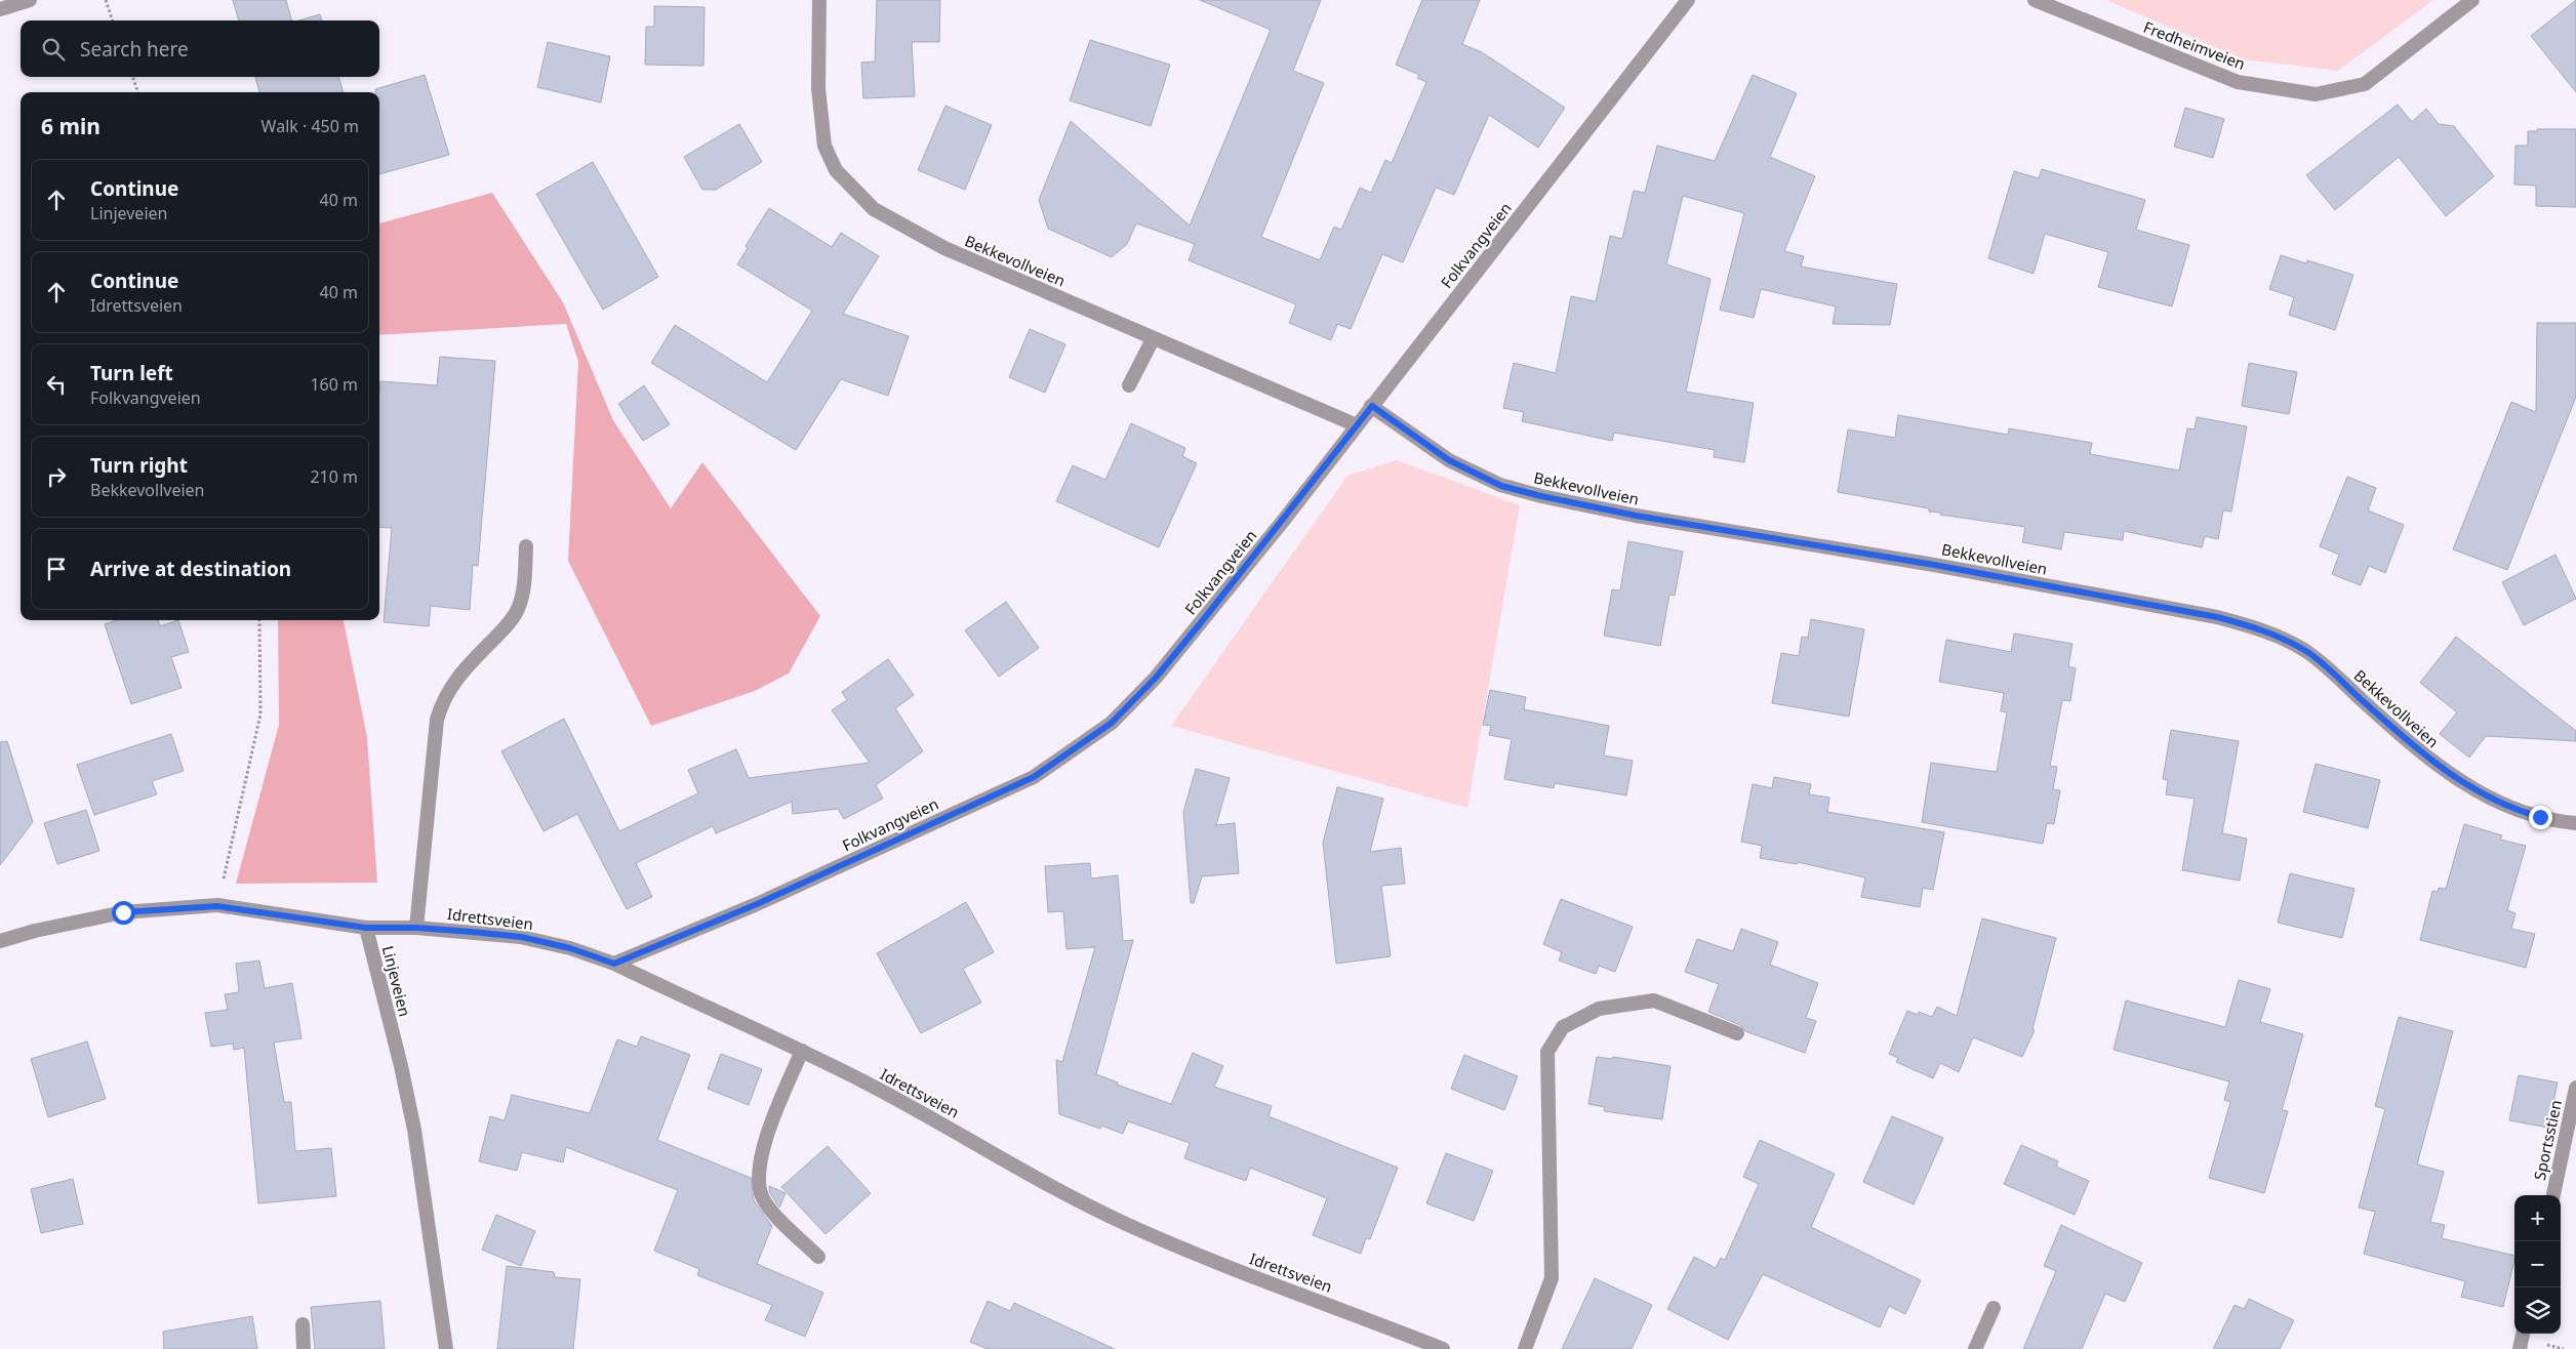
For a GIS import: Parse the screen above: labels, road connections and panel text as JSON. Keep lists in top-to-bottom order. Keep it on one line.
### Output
{"streets":{"street":["Fredheimveien","Folkvangveien","Bekkevollveien","Idrettsveien","Linjeveien","Sportsstien"]},"crossings":[["Folkvangveien","Bekkevollveien"],["Folkvangveien","Idrettsveien"],["Idrettsveien","Linjeveien"]],"page":{"search":"Search here","heading":["6 min","Walk · 450 m"],"list":[["Continue","Linjeveien","40 m"],["Continue","Idrettsveien","40 m"],["Turn left","Folkvangveien","160 m"],["Turn right","Bekkevollveien","210 m"],"Arrive at destination"],"map_buttons":["+","−"]}}
